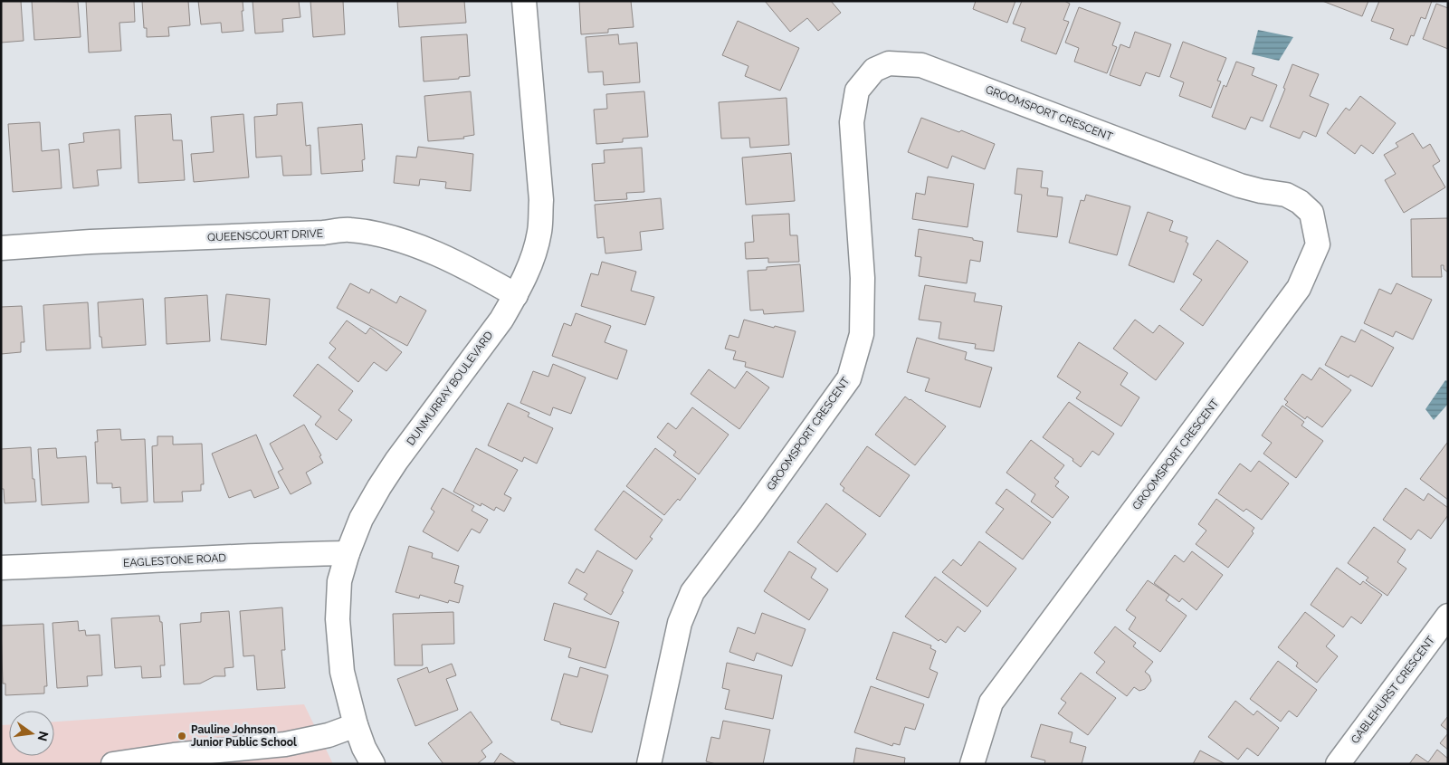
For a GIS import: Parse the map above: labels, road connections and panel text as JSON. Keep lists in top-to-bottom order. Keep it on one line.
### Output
{"streets":{"street":["GROOMSPORT CRESCENT","QUEENSCOURT DRIVE","DUNMURRAY BOULEVARD","EAGLESTONE ROAD","GABLEHURST CRESCENT"]},"crossings":[["QUEENSCOURT DRIVE","DUNMURRAY BOULEVARD"],["DUNMURRAY BOULEVARD","EAGLESTONE ROAD"]],"places":["Pauline Johnson Junior Public School"],"north":"right"}
